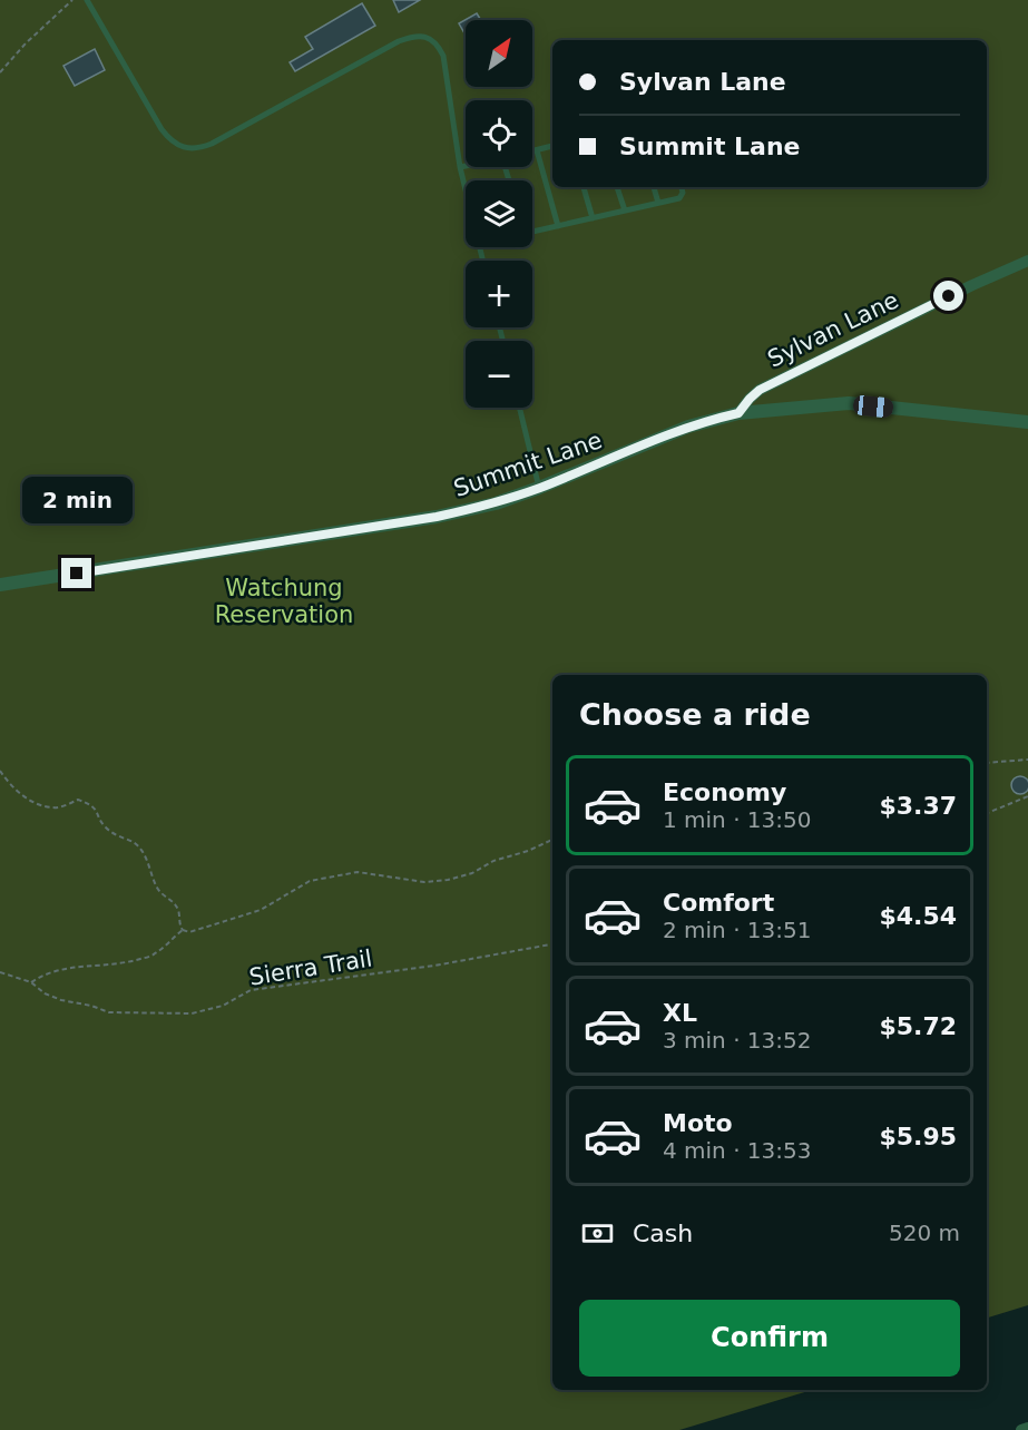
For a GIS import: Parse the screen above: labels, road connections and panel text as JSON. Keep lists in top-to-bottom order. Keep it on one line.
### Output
{"streets":{"street":["Sylvan Lane","Summit Lane"],"path":["Sierra Trail"]},"crossings":[["Sylvan Lane","Summit Lane"]],"parks":["Watchung Reservation"],"north":"top right","page":{"map_buttons":["+","−"],"banner":["Sylvan Lane","Summit Lane"],"bubble":"2 min","heading":"Choose a ride","list":[{"name":"Economy","note":"1 min · 13:50","value":"$3.37"},{"name":"Comfort","note":"2 min · 13:51","value":"$4.54"},{"name":"XL","note":"3 min · 13:52","value":"$5.72"},{"name":"Moto","note":"4 min · 13:53","value":"$5.95"}],"pay":["Cash","520 m"],"buttons":"Confirm"}}
